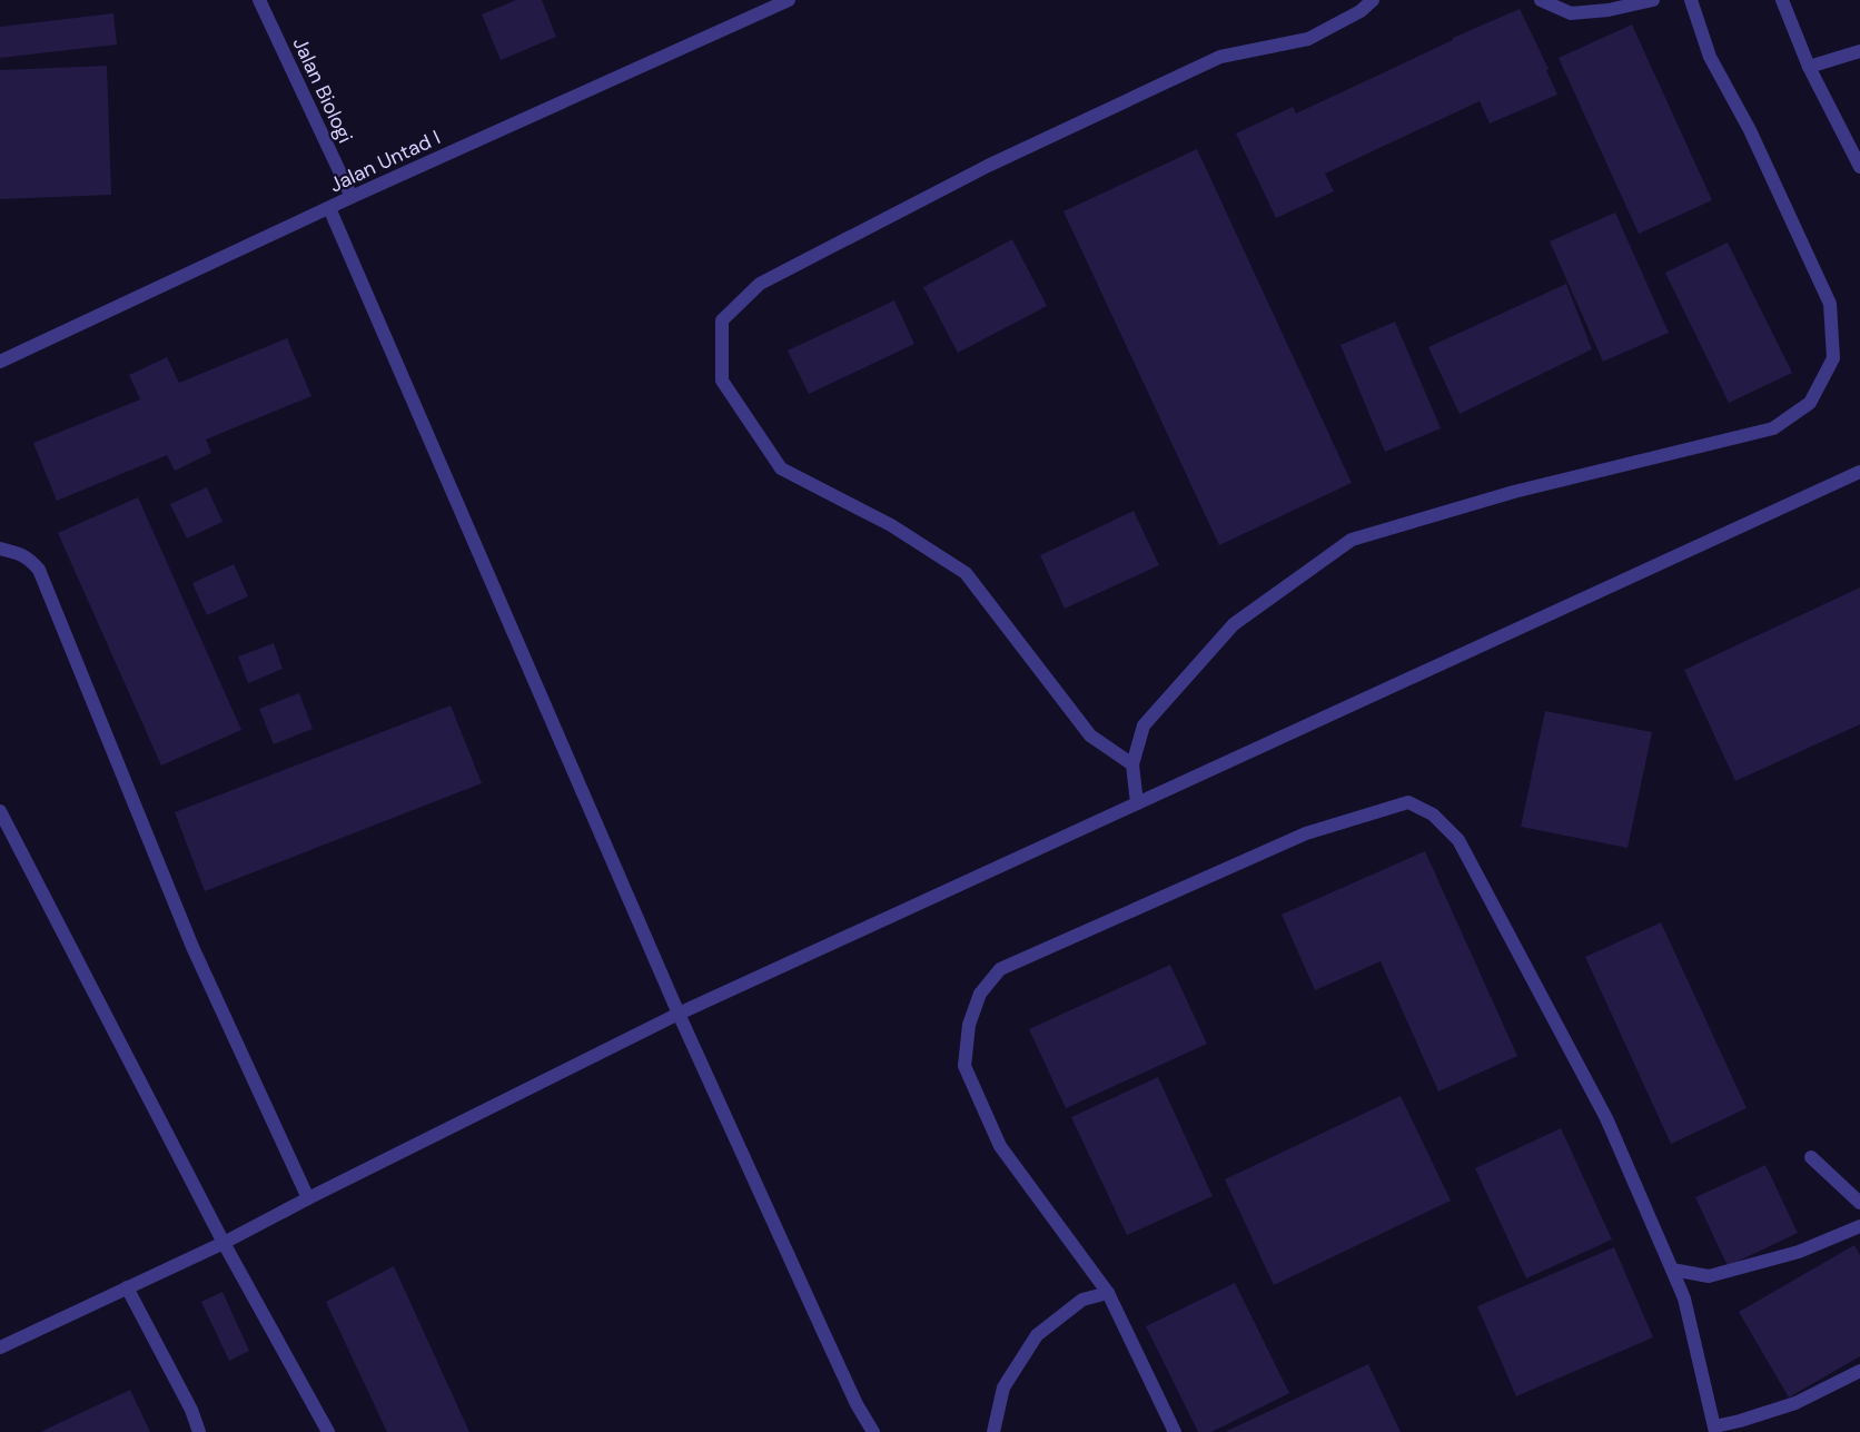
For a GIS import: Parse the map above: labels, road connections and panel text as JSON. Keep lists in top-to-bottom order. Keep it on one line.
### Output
{"streets":{"street":["Jalan Biologi","Jalan Untad I"]},"crossings":[["Jalan Biologi","Jalan Untad I"]]}
